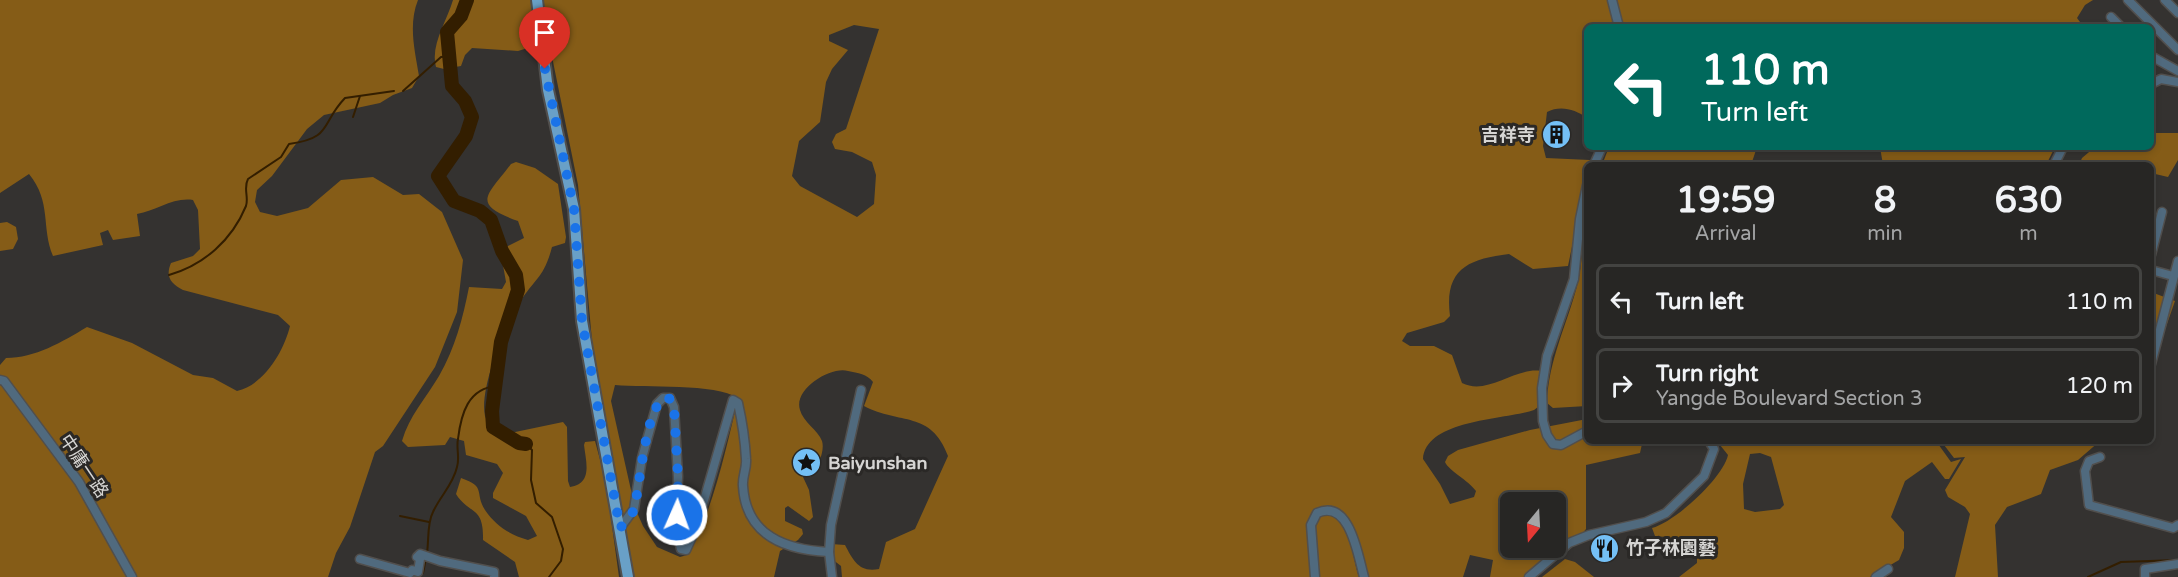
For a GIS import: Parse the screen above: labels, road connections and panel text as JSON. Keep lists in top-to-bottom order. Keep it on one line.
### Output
{"streets":{"street":["中庸一路"]},"places":{"building":["吉祥寺"],"place":["Baiyunshan"],"restaurant":["竹子林園藝"]},"north":"bottom","page":{"turn":["110 m","Turn left"],"eta":["19:59","Arrival","8","min","630","m"],"list":[{"name":"Turn left","value":"110 m"},{"name":"Turn right","note":"Yangde Boulevard Section 3","value":"120 m"}]}}
